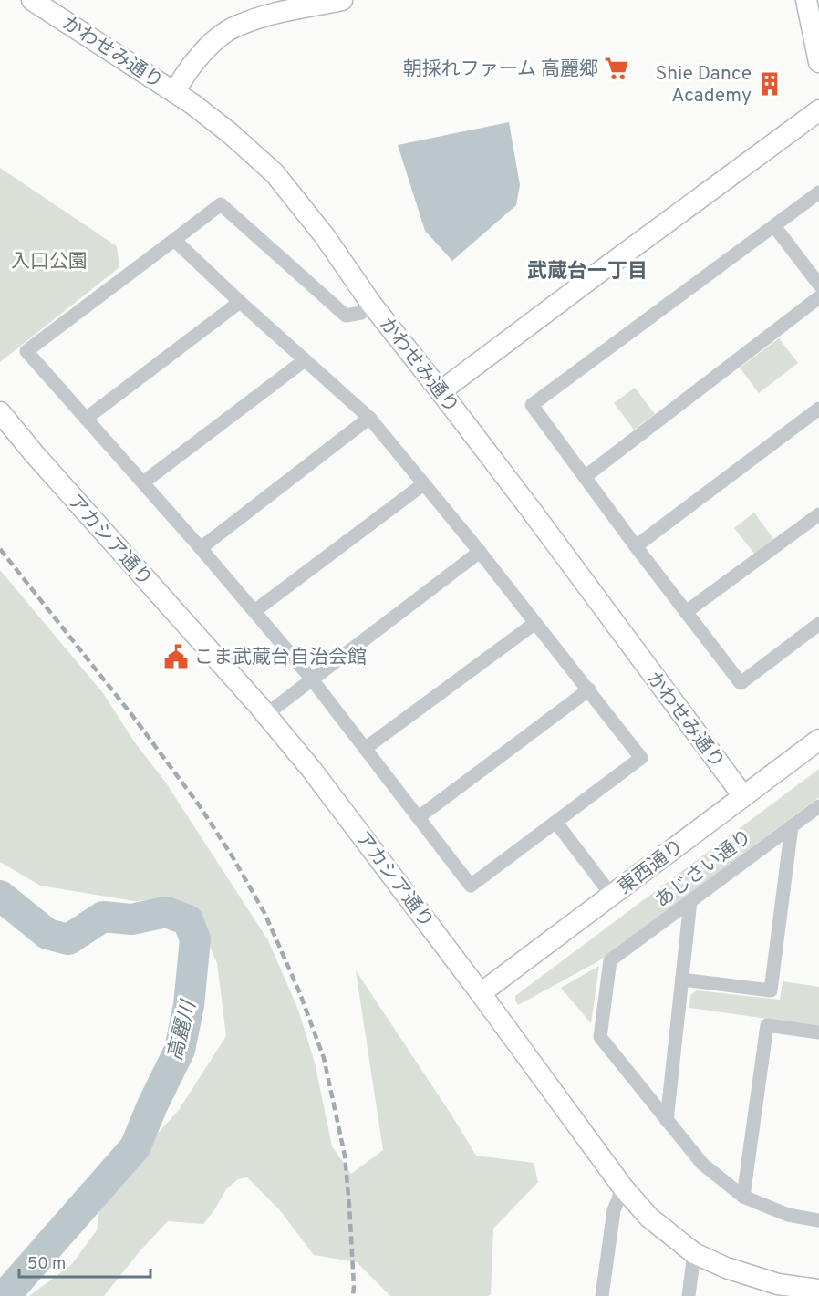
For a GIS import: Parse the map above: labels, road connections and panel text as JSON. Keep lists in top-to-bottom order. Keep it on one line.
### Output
{"streets":{"street":["かわせみ通り","アカシア通り","東西通り","あじさい通り"]},"crossings":[["かわせみ通り","東西通り"],["アカシア通り","東西通り"]],"districts":["武蔵台一丁目"],"water":["高麗川"],"parks":["入口公園"],"places":{"supermarket":["朝採れファーム 高麗郷"],"building":["Shie Dance Academy"],"public building":["こま武蔵台自治会館"]},"scale_bar":"50 m"}
